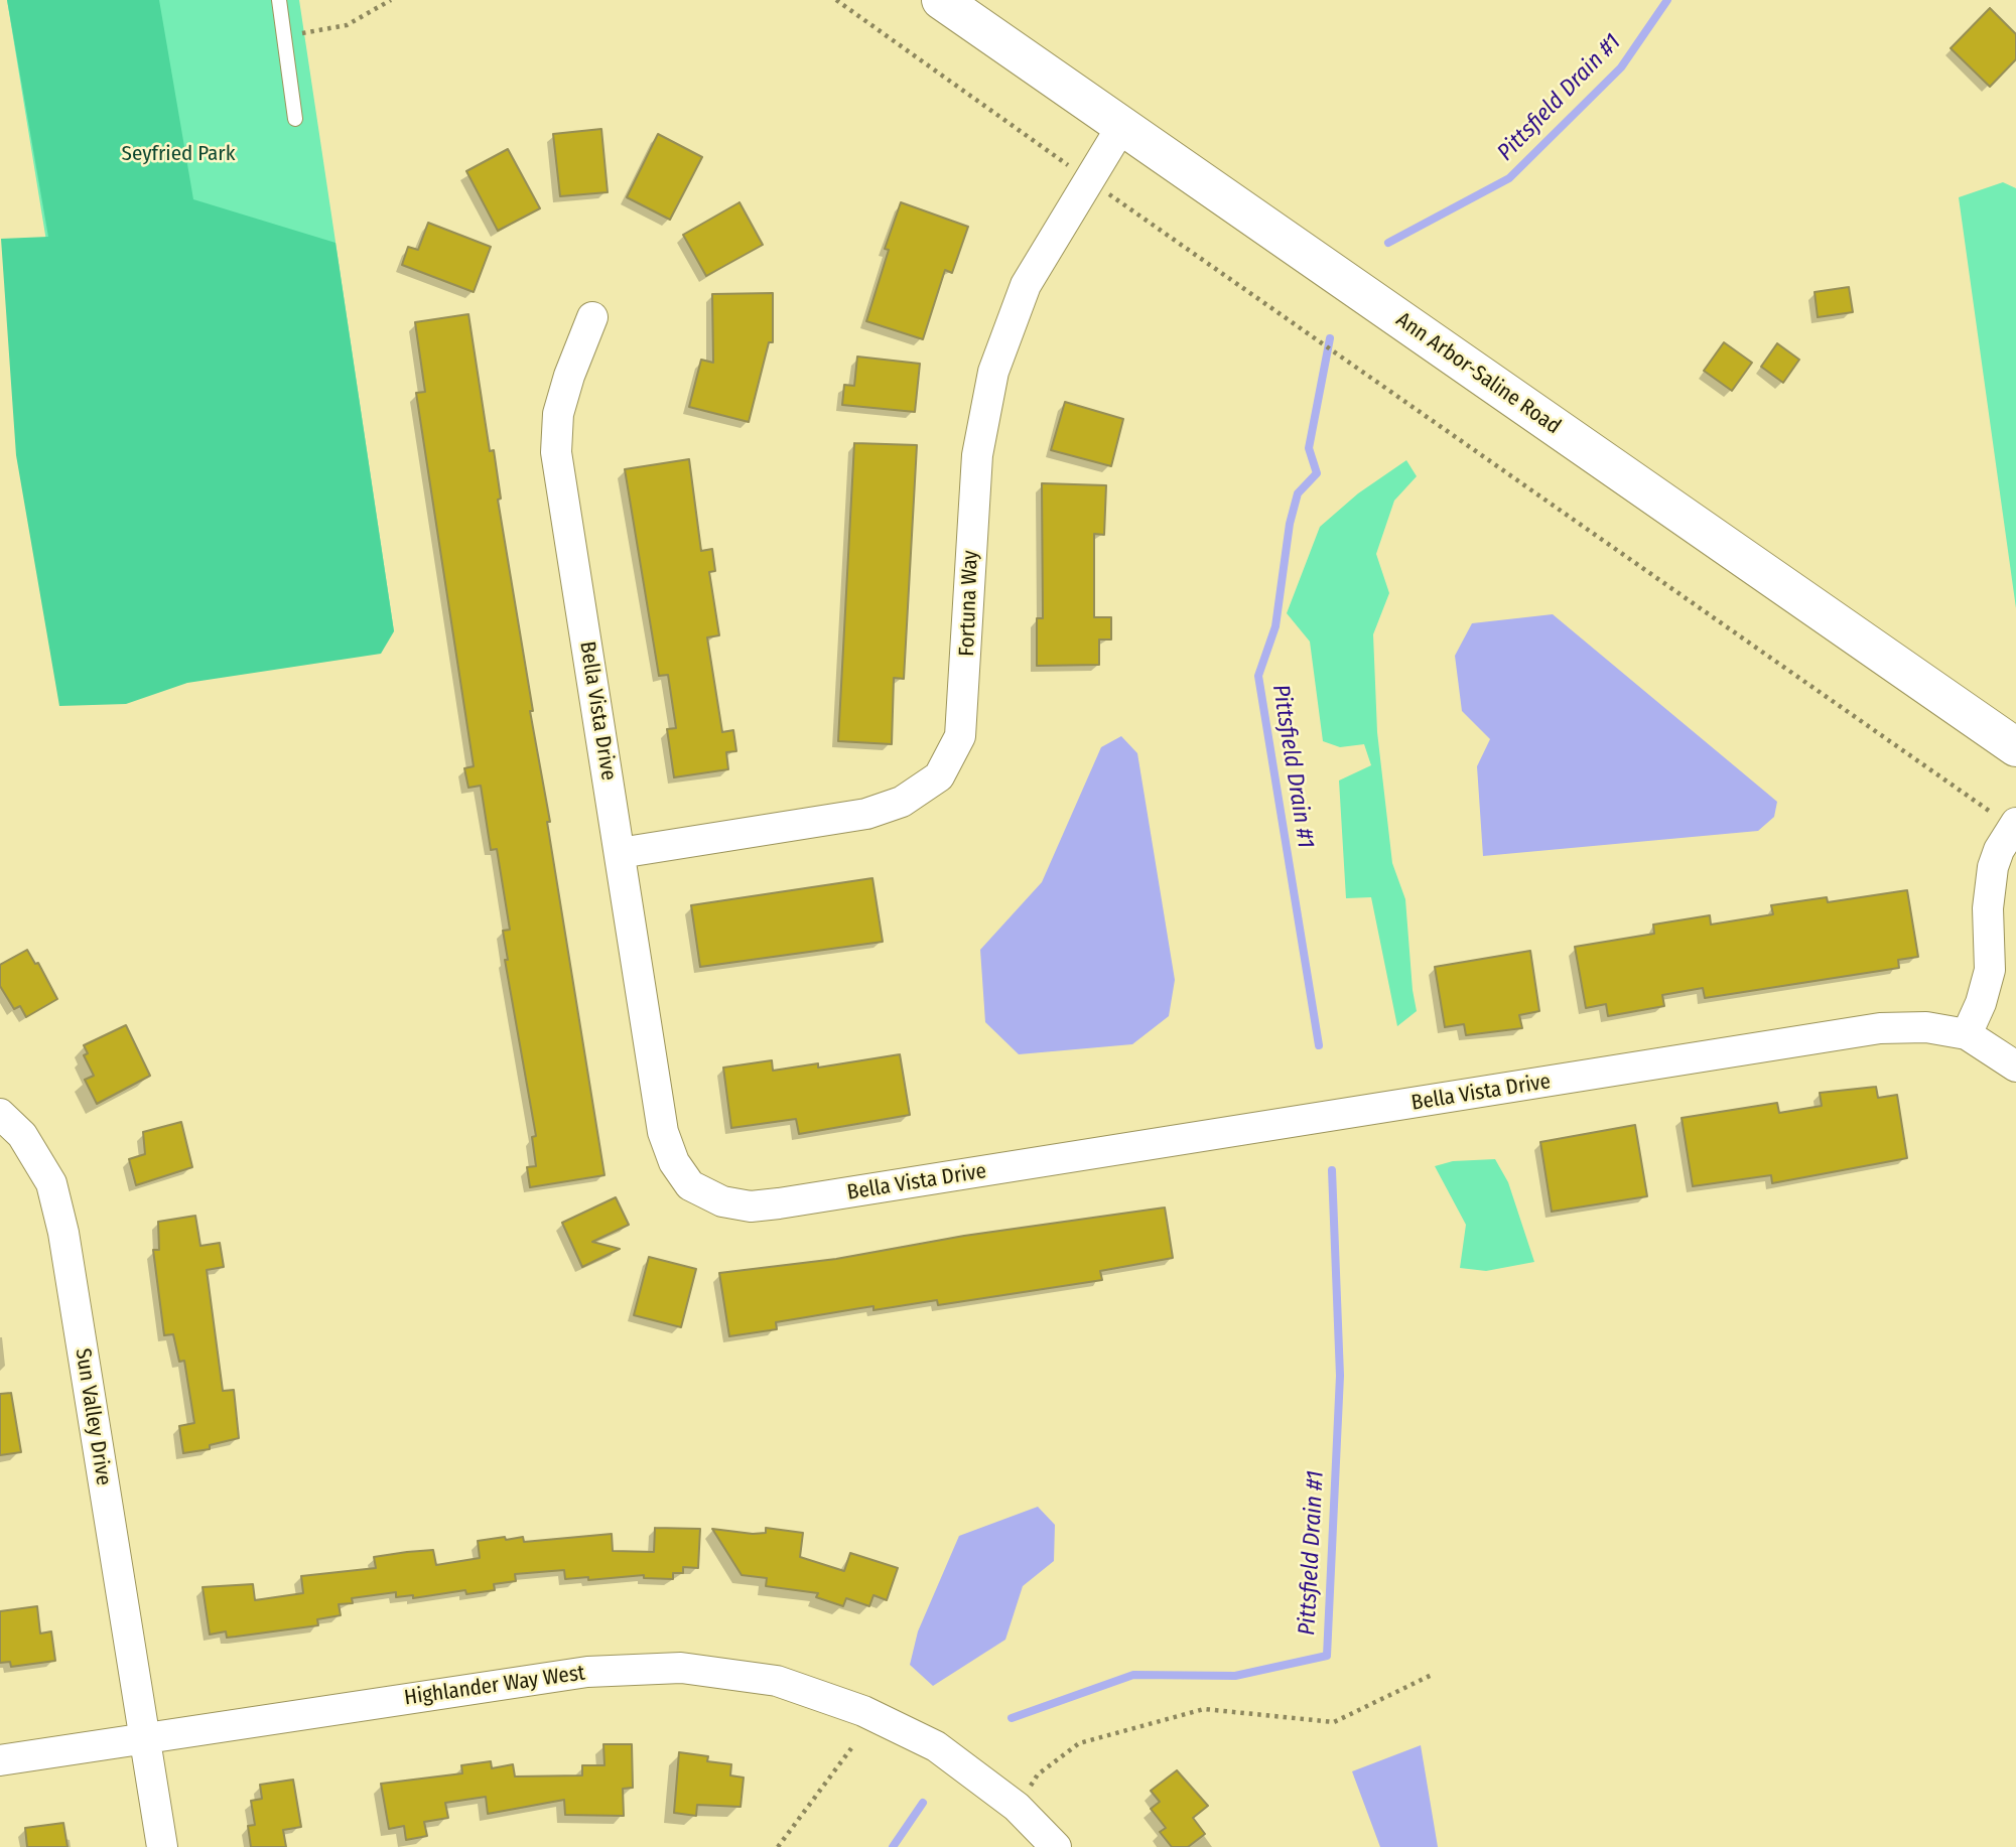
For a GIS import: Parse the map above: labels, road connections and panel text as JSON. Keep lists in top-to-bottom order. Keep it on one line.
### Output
{"streets":{"main road":["Ann Arbor-Saline Road"],"street":["Fortuna Way","Bella Vista Drive","Sun Valley Drive","Highlander Way West"]},"crossings":[["Ann Arbor-Saline Road","Fortuna Way"],["Fortuna Way","Bella Vista Drive"],["Sun Valley Drive","Highlander Way West"]],"water":["Pittsfield Drain #1"],"parks":["Seyfried Park"]}
